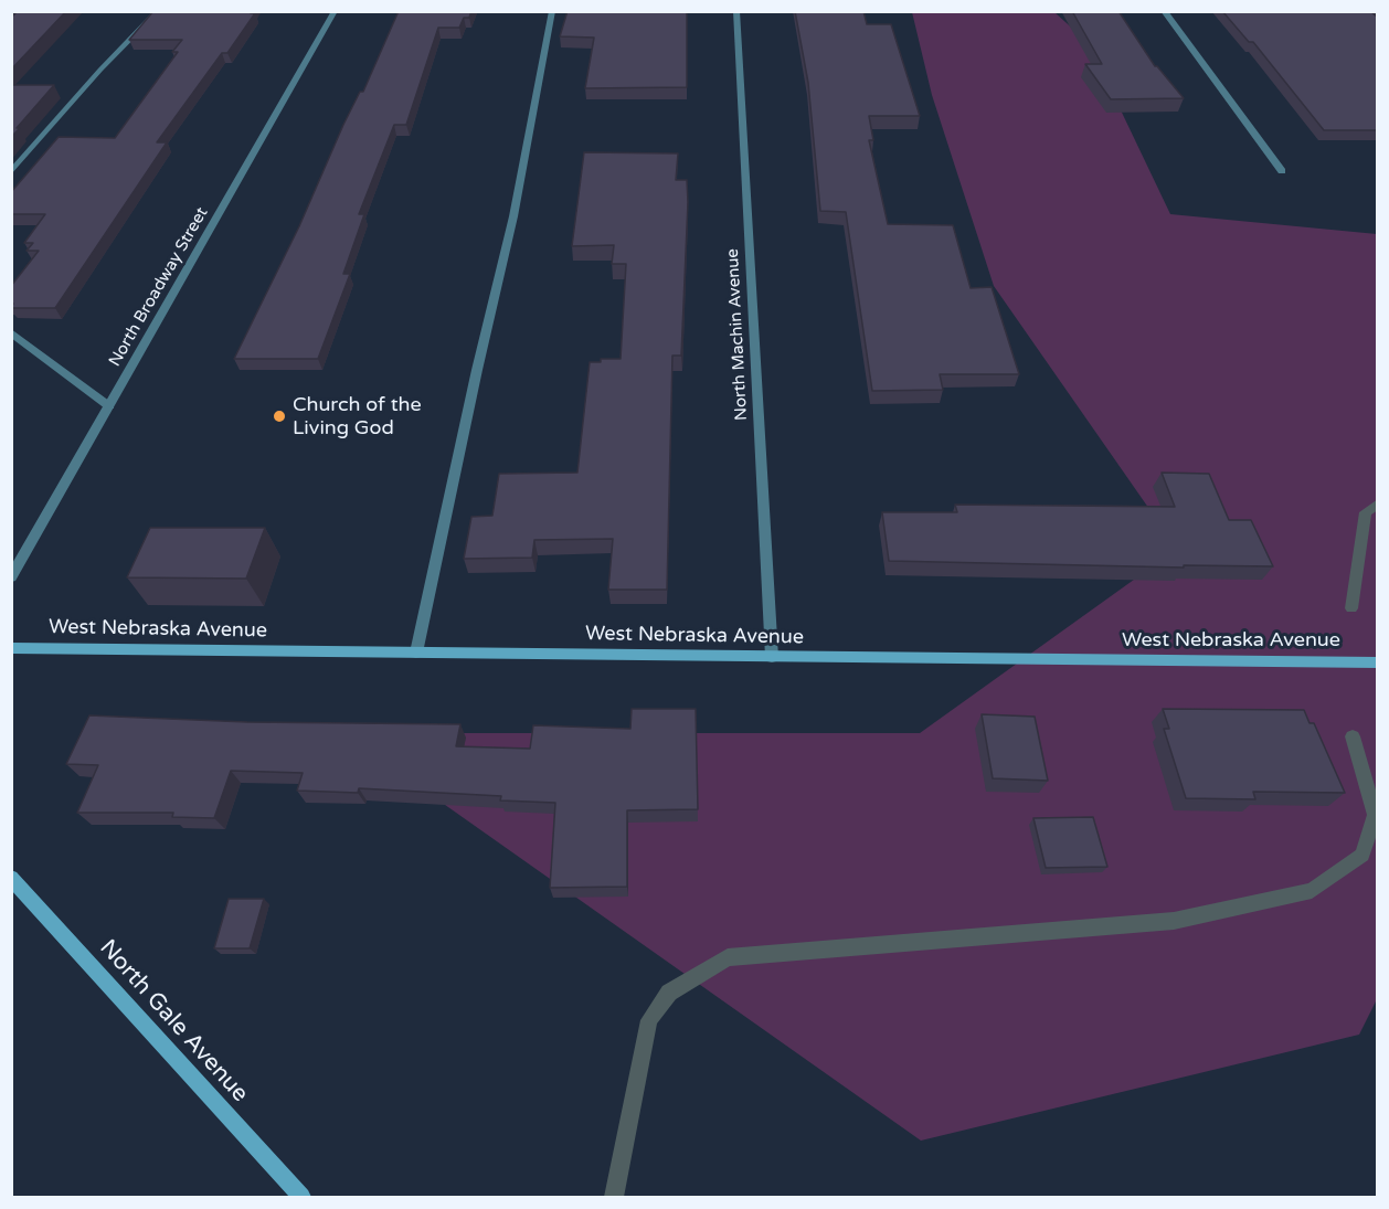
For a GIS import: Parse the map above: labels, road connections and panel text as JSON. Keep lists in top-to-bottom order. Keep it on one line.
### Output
{"streets":{"street":["North Broadway Street","North Machin Avenue","West Nebraska Avenue","North Gale Avenue"]},"crossings":[["North Machin Avenue","West Nebraska Avenue"]],"places":["Church of the Living God"]}
